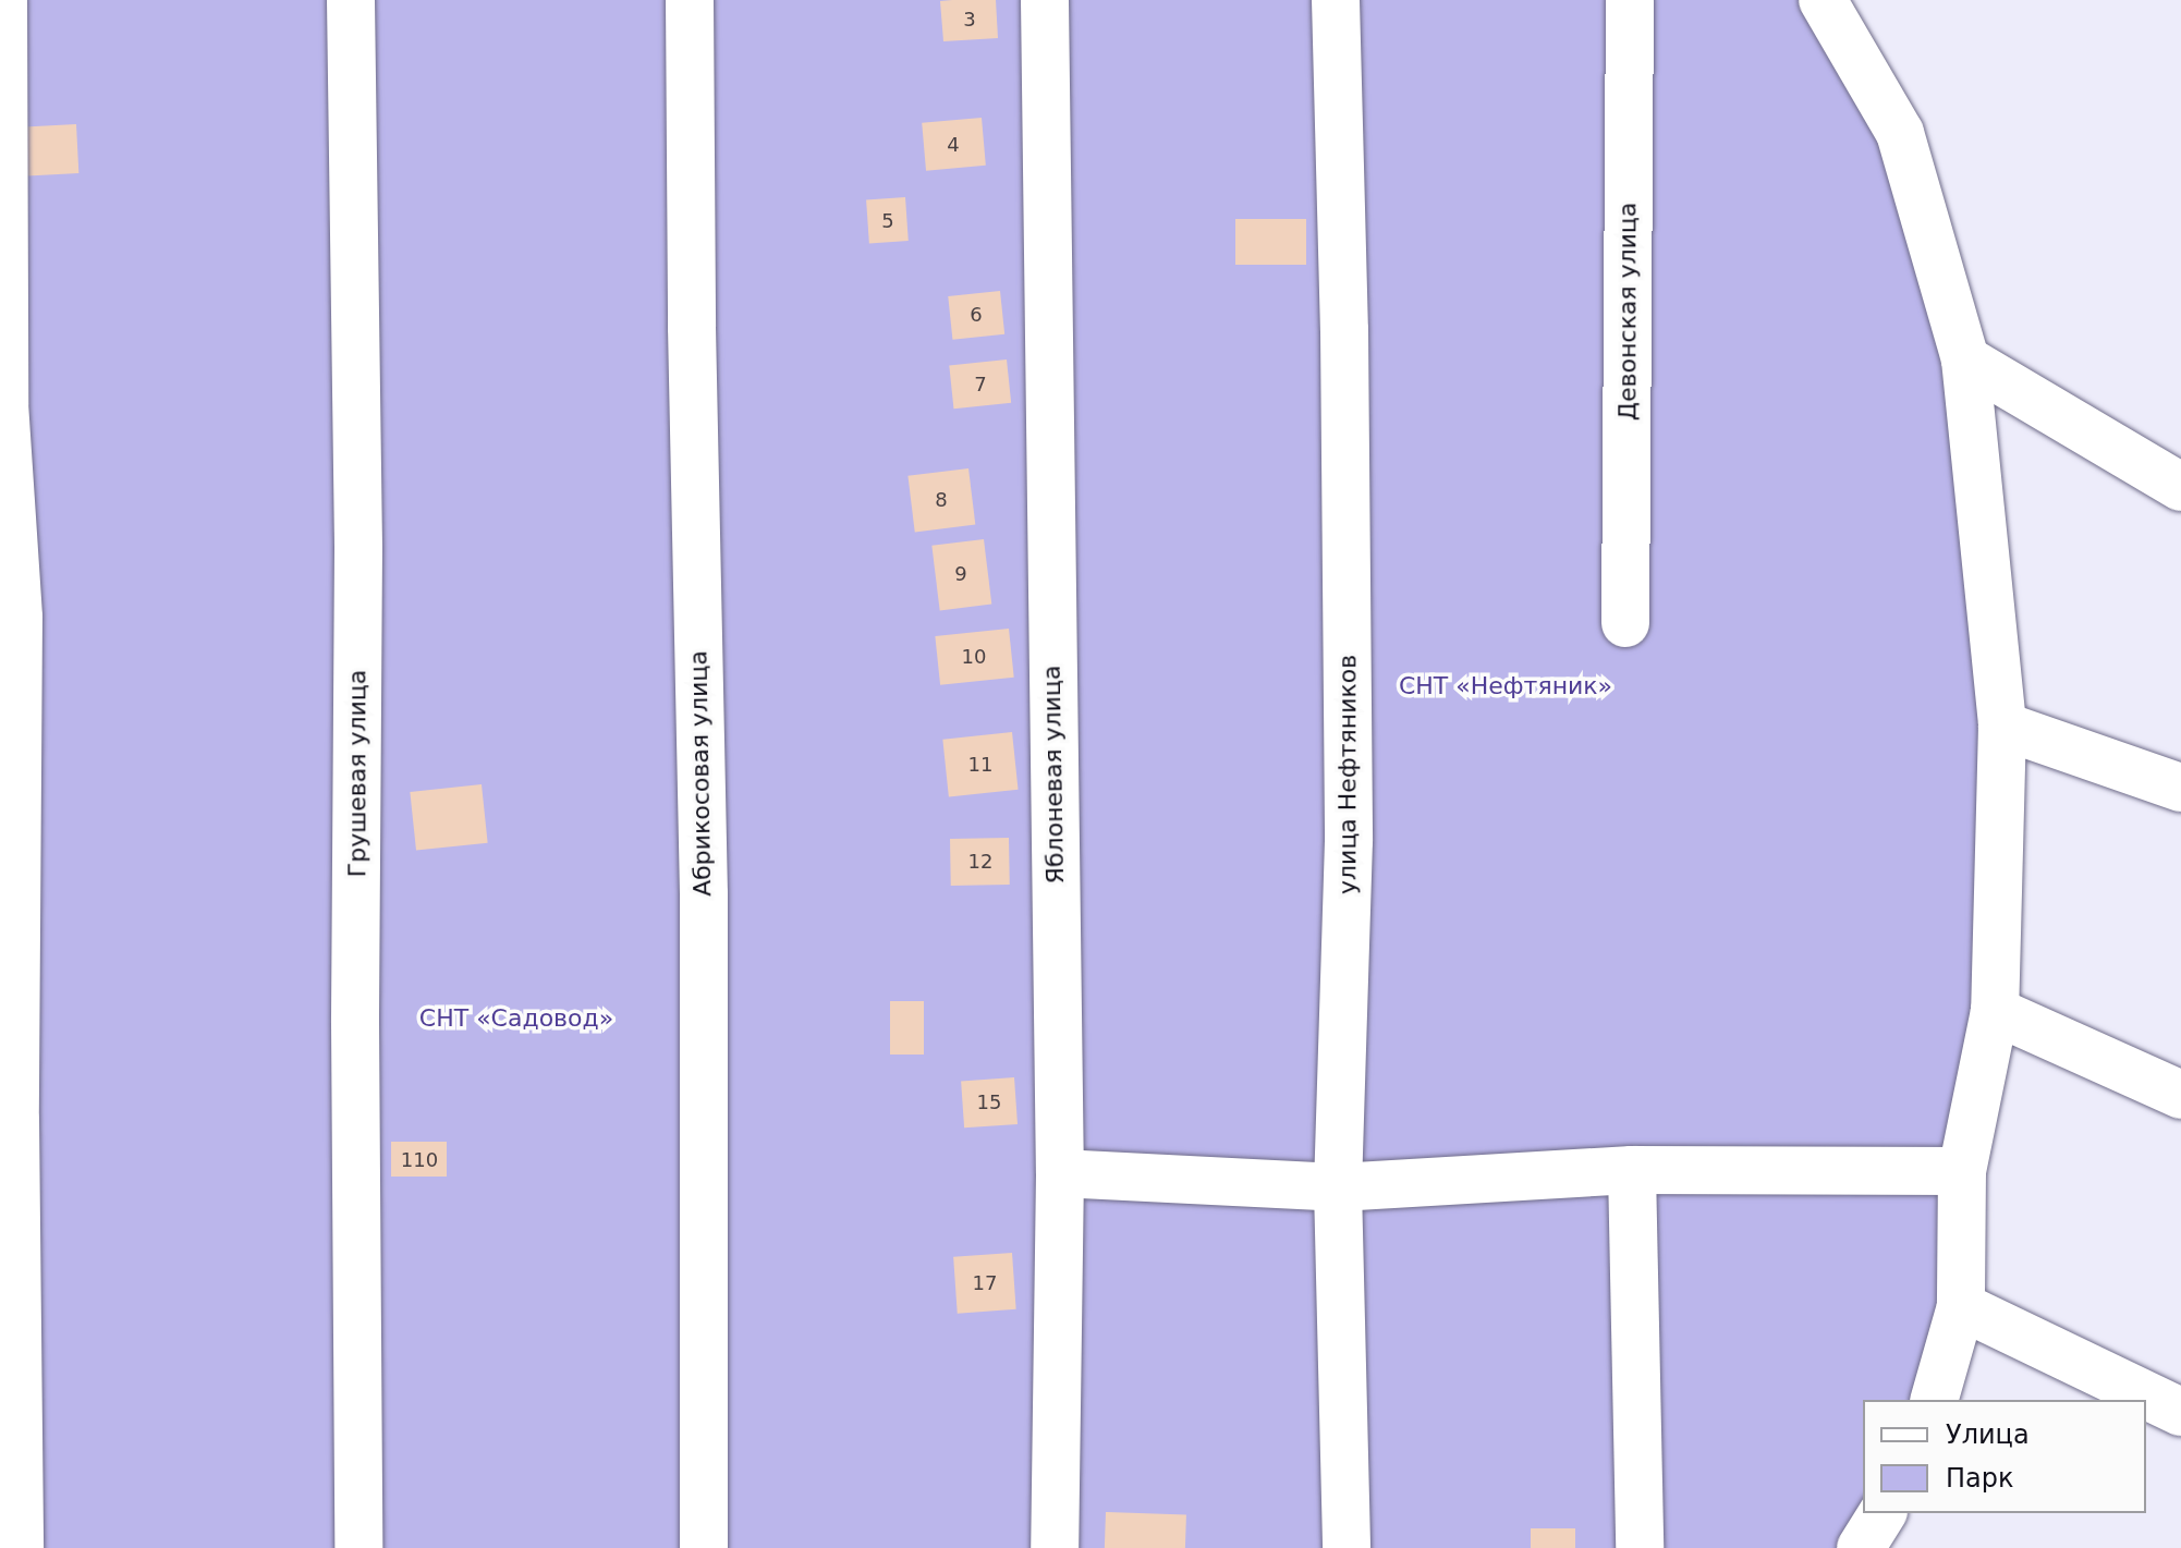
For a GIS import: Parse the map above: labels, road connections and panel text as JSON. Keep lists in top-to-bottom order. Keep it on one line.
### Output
{"streets":{"street":["Девонская улица","Грушевая улица","Абрикосовая улица","Яблоневая улица","улица Нефтяников"]},"parks":["СНТ «Нефтяник»","СНТ «Садовод»"],"house_numbers":["3","4","5","6","7","8","9","10","11","12","15","110","17"],"legend":["Улица","Парк"]}
